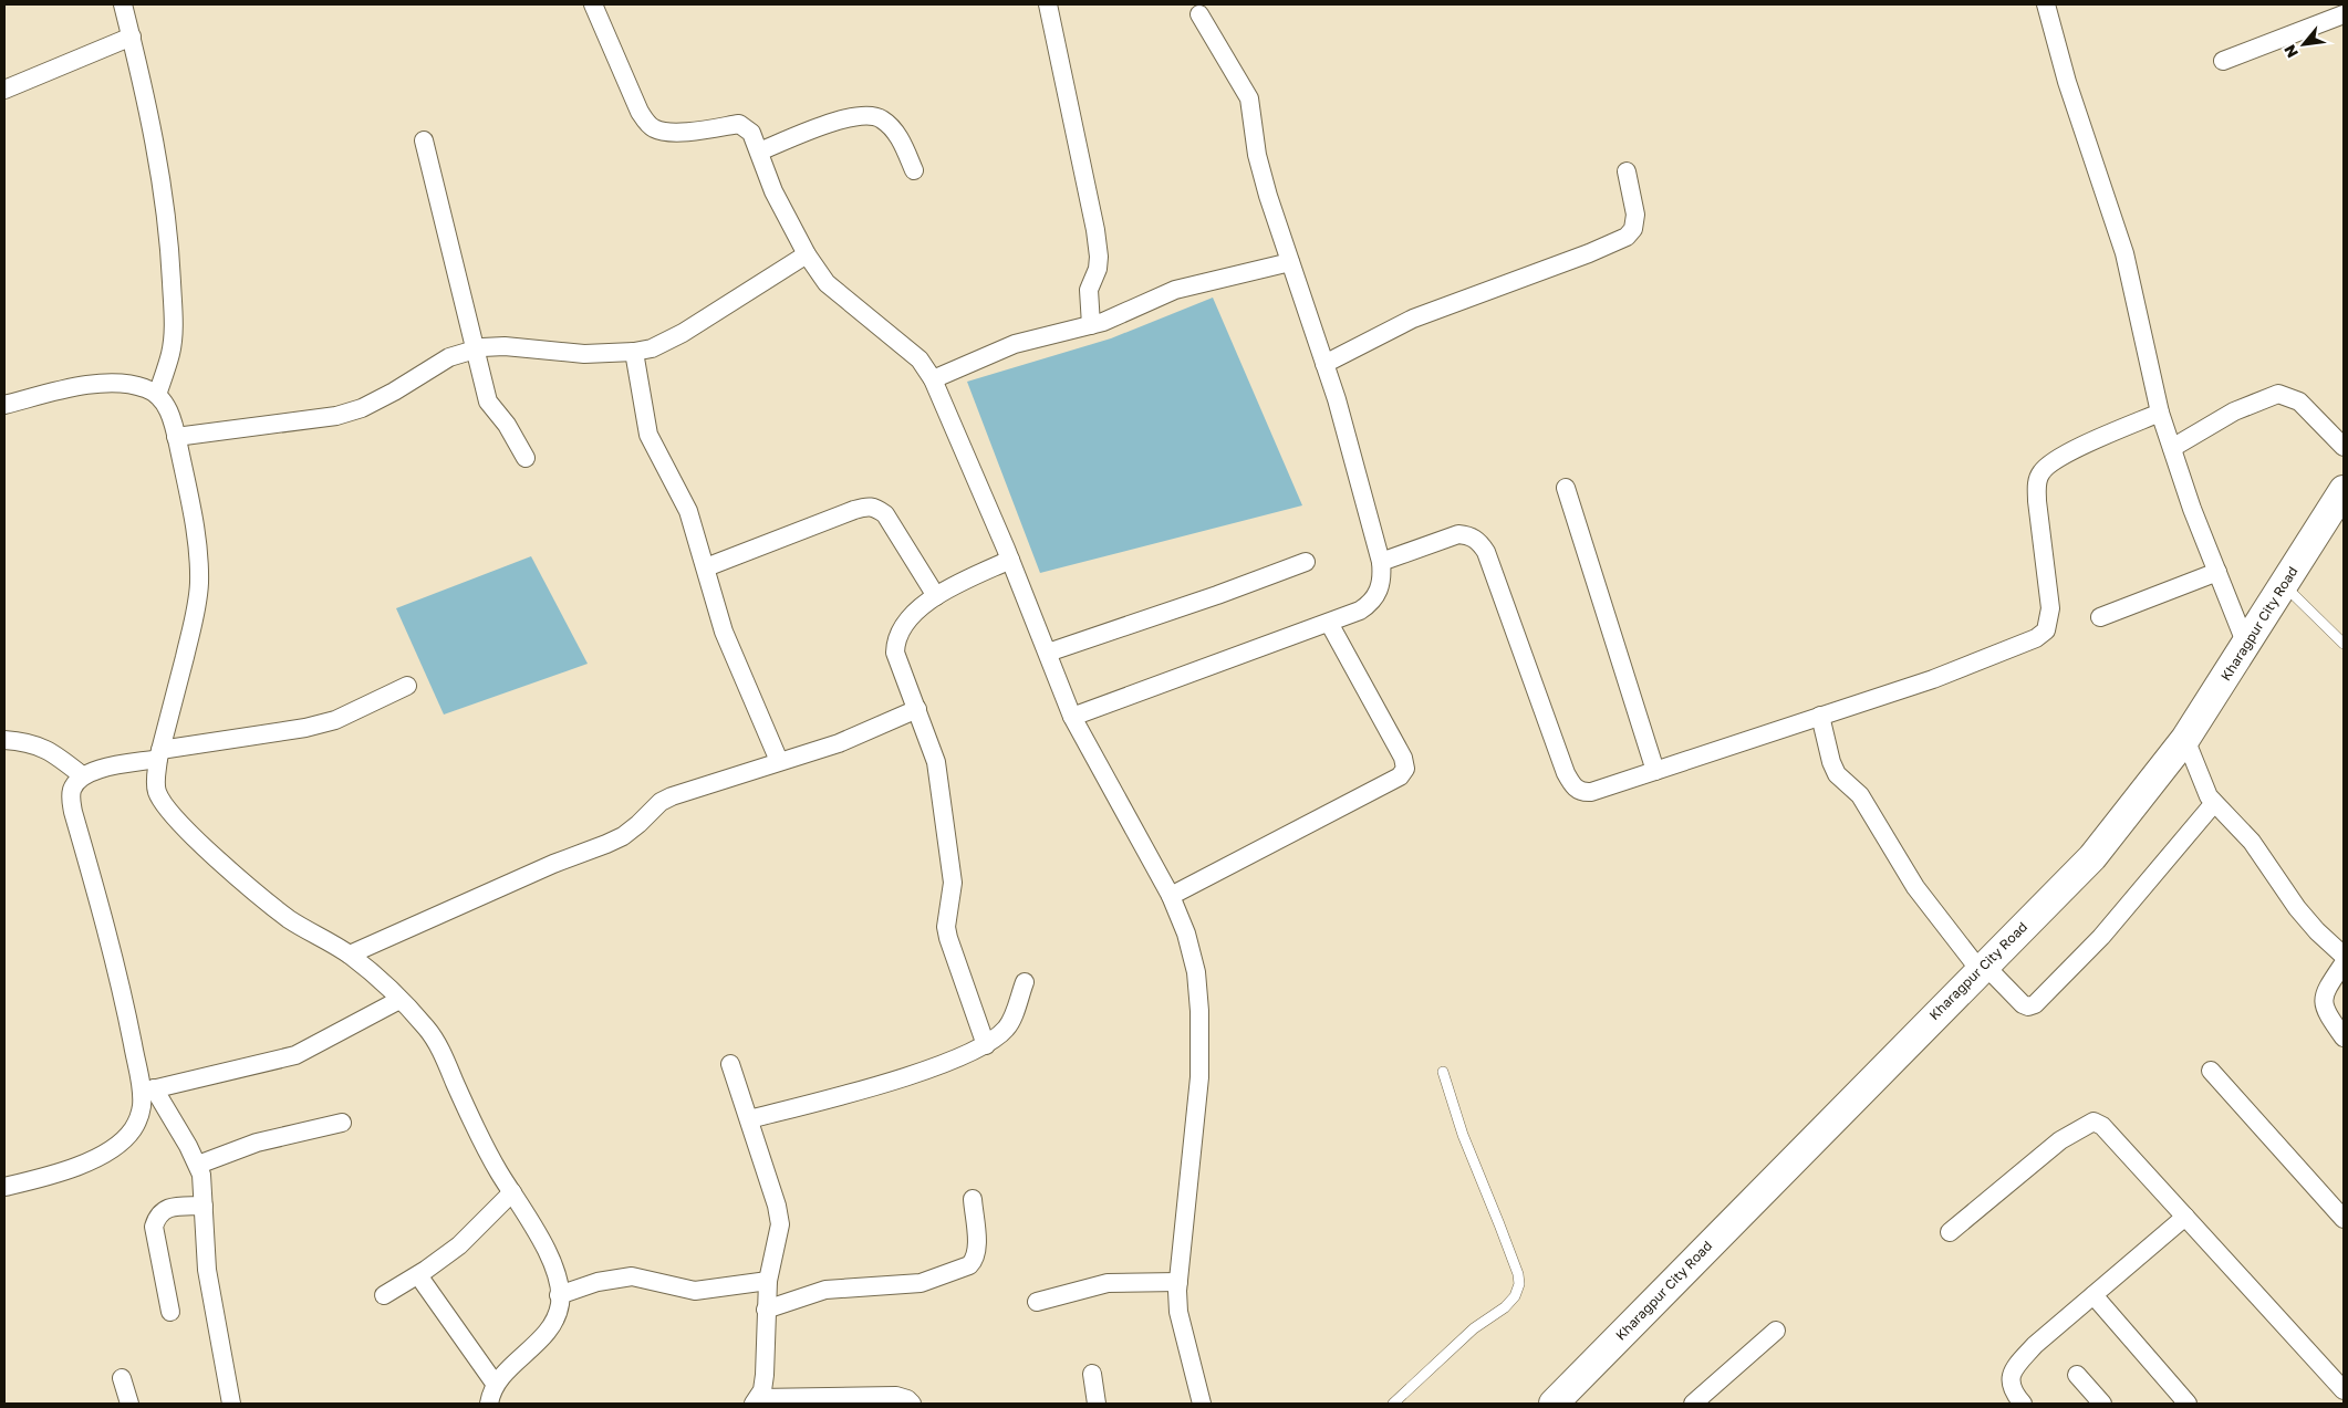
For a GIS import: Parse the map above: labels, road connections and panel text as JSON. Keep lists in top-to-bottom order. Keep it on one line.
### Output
{"streets":{"main road":["Kharagpur City Road"]},"north":"bottom left"}
